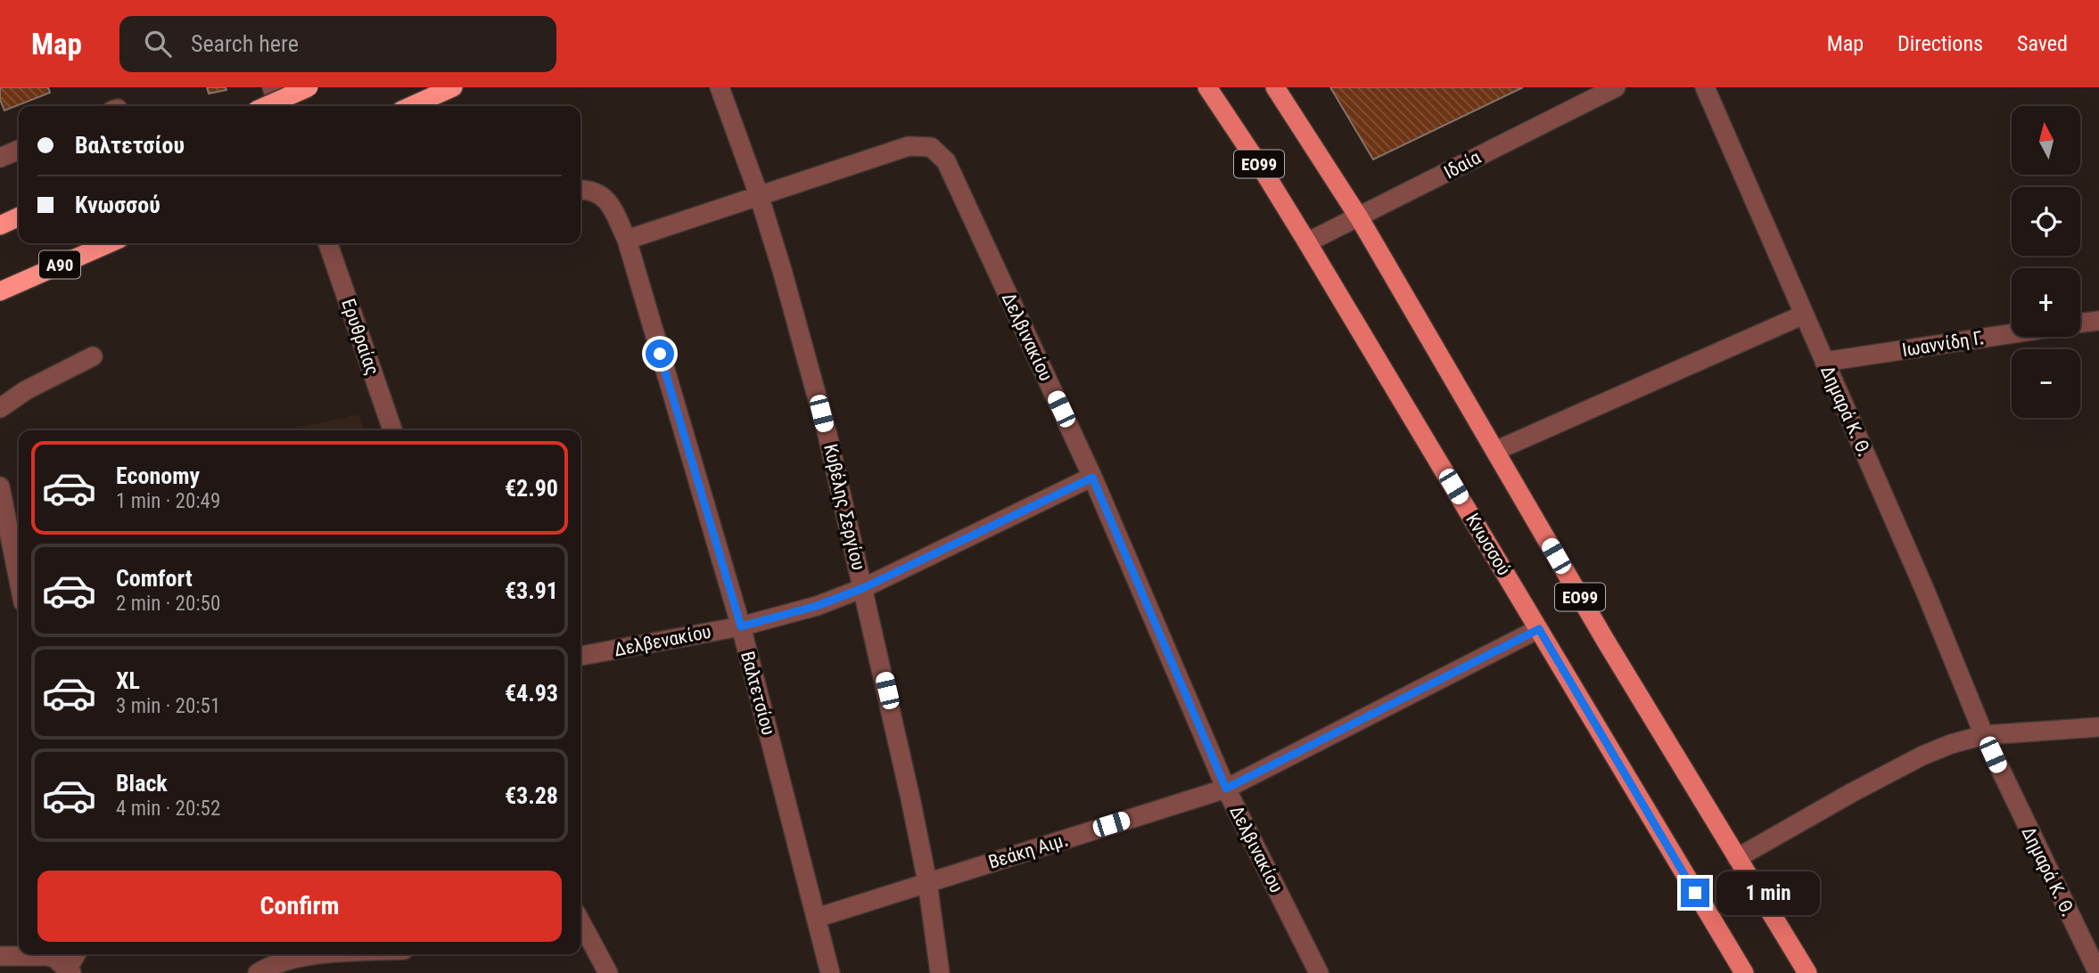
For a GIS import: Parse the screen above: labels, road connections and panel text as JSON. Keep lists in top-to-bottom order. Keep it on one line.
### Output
{"streets":{"highway":["Α90"],"main road":["ΕΟ99","Κνωσσού"],"street":["Ιδαία","Ερυθραίας","Δελβινακίου","Ιωαννίδη Γ.","Δημαρά Κ. Θ.","Κυβέλης Σεργίου","Δελβενακίου","Βαλτετσίου","Βεάκη Αιμ."]},"crossings":[["ΕΟ99","Ιδαία"],["Ιδαία","Κνωσσού"],["Δελβινακίου","Κυβέλης Σεργίου"],["Δελβινακίου","Δελβενακίου"],["Δελβινακίου","Βεάκη Αιμ."],["Ιωαννίδη Γ.","Δημαρά Κ. Θ."],["Κυβέλης Σεργίου","Δελβενακίου"],["Κυβέλης Σεργίου","Βεάκη Αιμ."],["Κνωσσού","Βεάκη Αιμ."],["Δελβενακίου","Βαλτετσίου"],["Βαλτετσίου","Βεάκη Αιμ."]],"north":"top","page":{"header":"Map","search":"Search here","nav":["Map","Directions","Saved"],"map_buttons":["+","−"],"banner":["Βαλτετσίου","Κνωσσού"],"list":[{"name":"Economy","note":"1 min · 20:49","value":"€2.90"},{"name":"Comfort","note":"2 min · 20:50","value":"€3.91"},{"name":"XL","note":"3 min · 20:51","value":"€4.93"},{"name":"Black","note":"4 min · 20:52","value":"€3.28"}],"buttons":"Confirm","bubble":"1 min"}}
